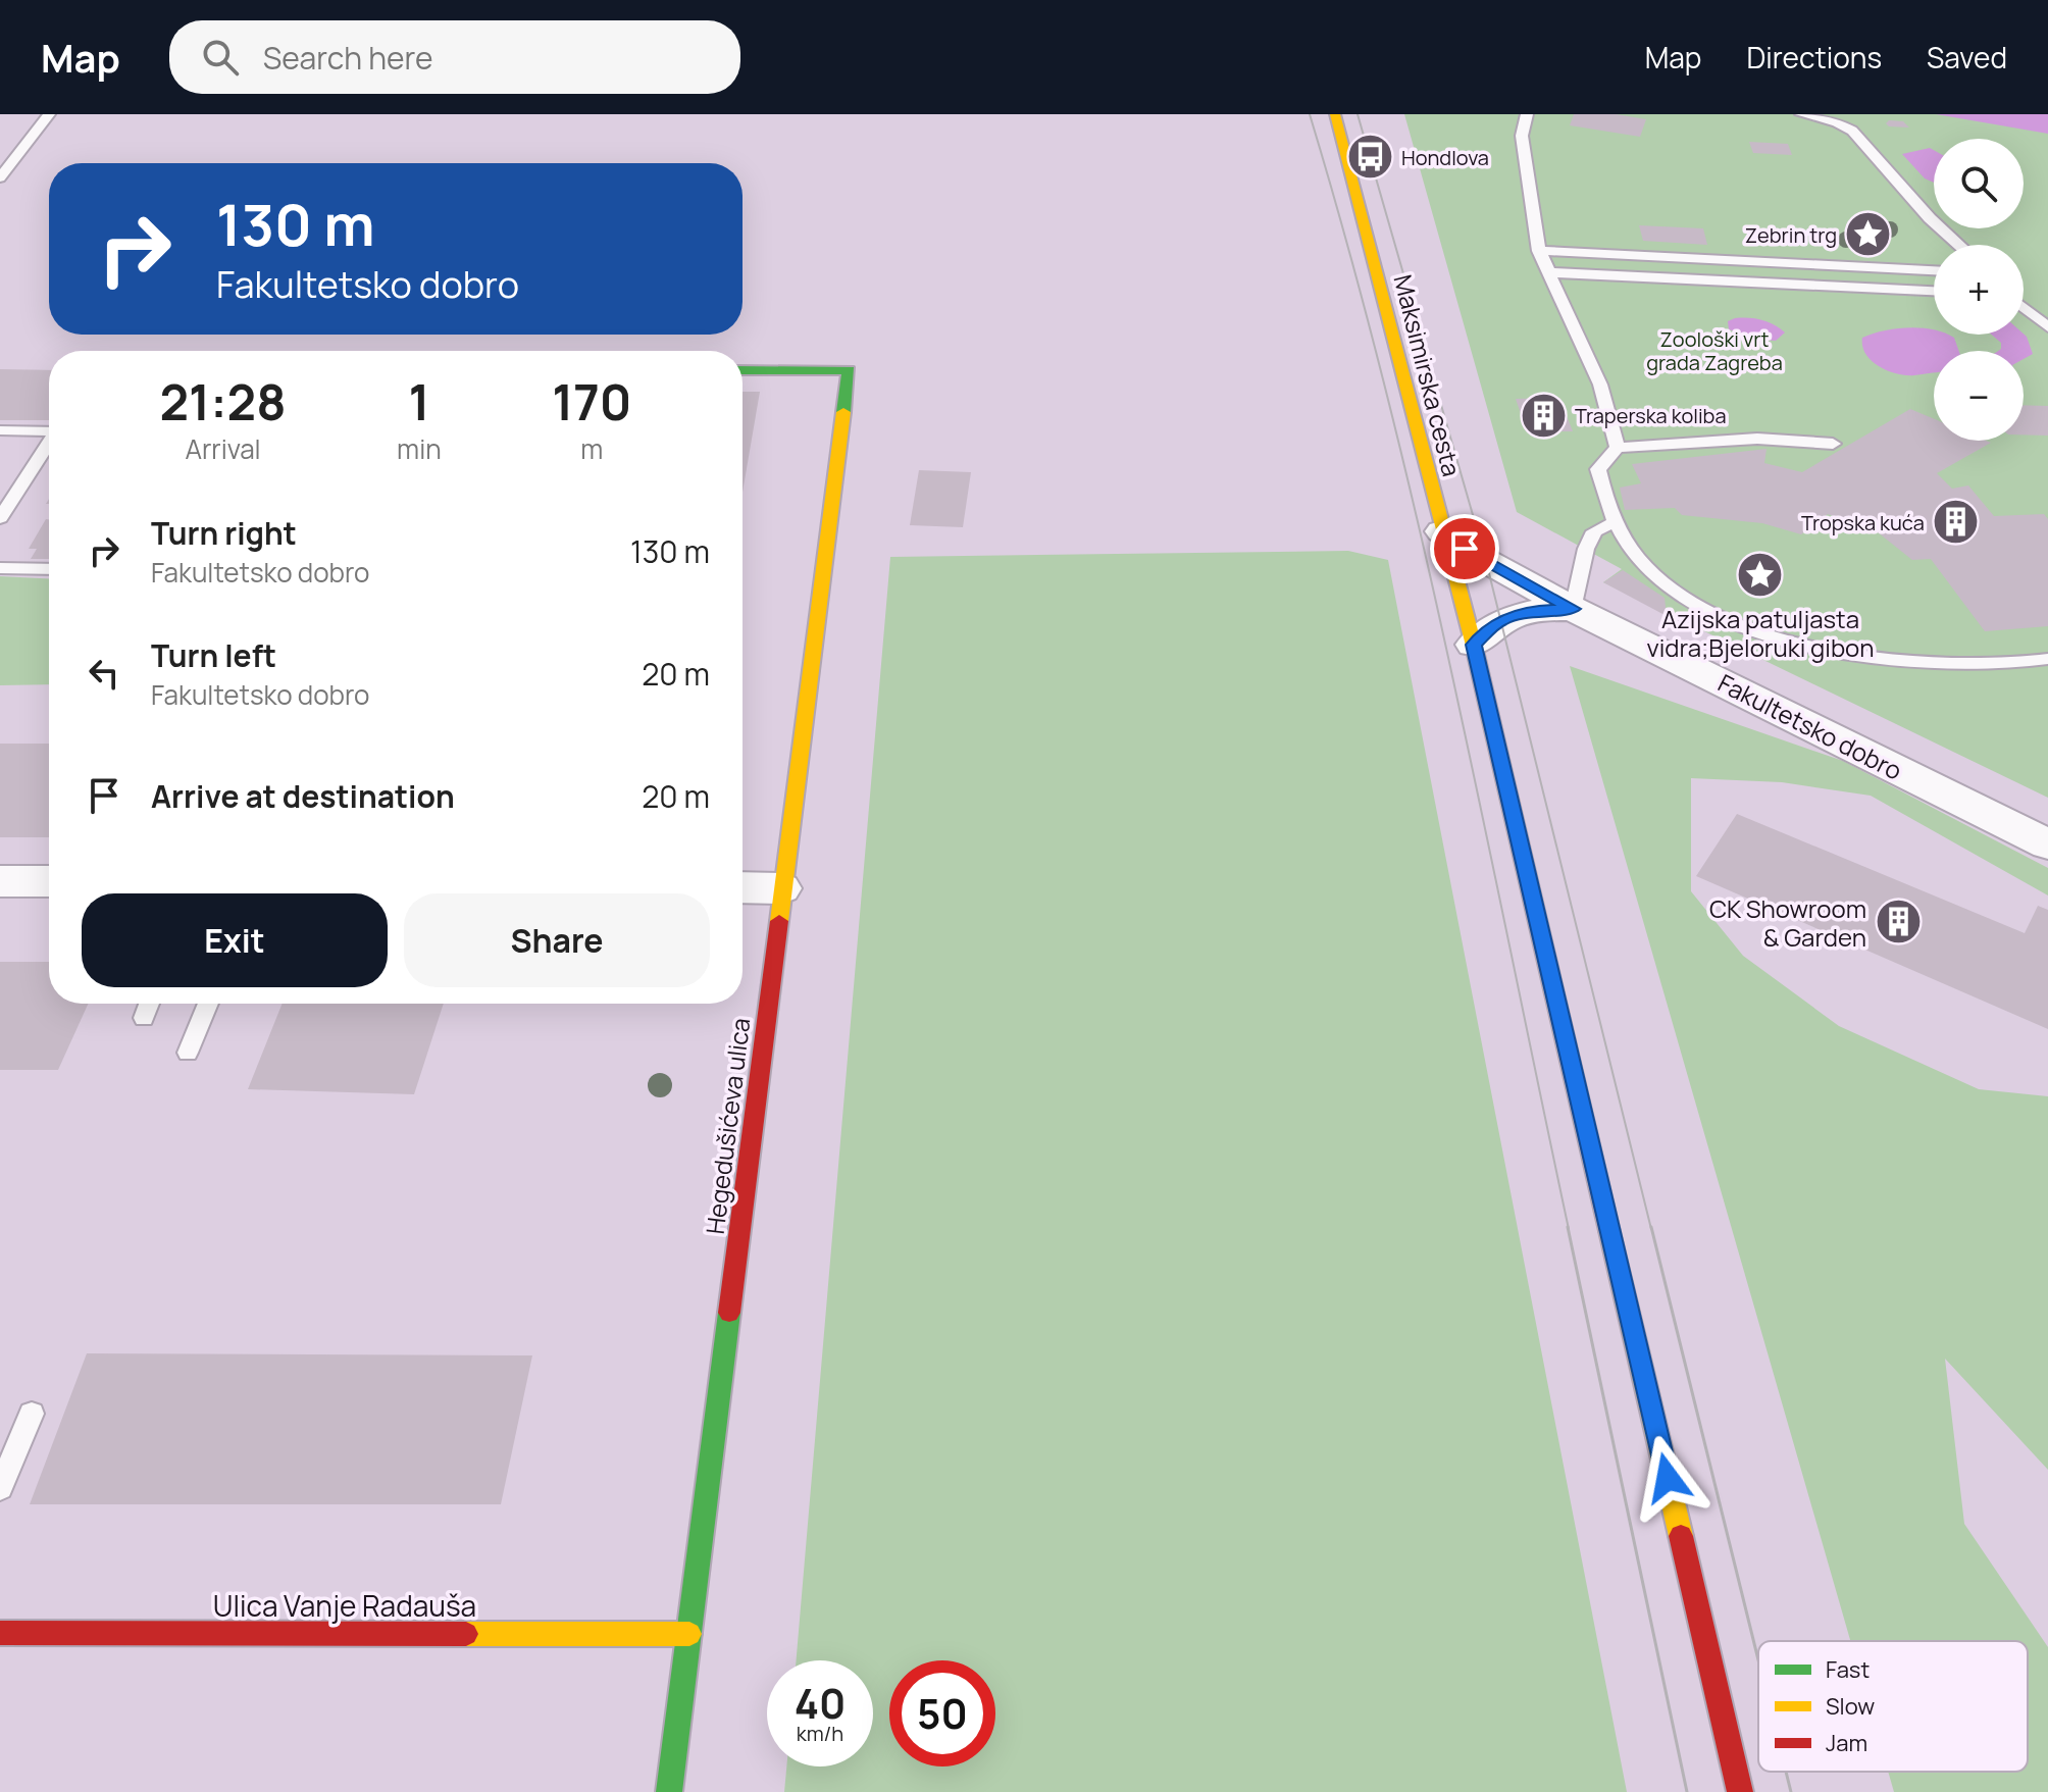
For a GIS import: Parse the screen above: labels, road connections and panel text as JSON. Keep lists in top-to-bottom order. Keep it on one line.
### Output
{"streets":{"main road":["Maksimirska cesta","Hegedušićeva ulica","Ulica Vanje Radauša"],"street":["Fakultetsko dobro"]},"crossings":[["Maksimirska cesta","Fakultetsko dobro"],["Hegedušićeva ulica","Ulica Vanje Radauša"]],"parks":["Zoološki vrt grada Zagreba"],"places":{"bus stop":["Hondlova"],"place":["Zebrin trg","Azijska patuljasta vidra;Bjeloruki gibon"],"building":["Traperska koliba","Tropska kuća","CK Showroom & Garden"]},"legend":["Fast","Slow","Jam"],"page":{"header":"Map","search":"Search here","nav":["Map","Directions","Saved"],"map_buttons":["+","−"],"turn":["130 m","Fakultetsko dobro"],"eta":["21:28","Arrival","1","min","170","m"],"list":[{"name":"Turn right","note":"Fakultetsko dobro","value":"130 m"},{"name":"Turn left","note":"Fakultetsko dobro","value":"20 m"},{"name":"Arrive at destination","value":"20 m"}],"buttons":["Exit","Share"],"speed":"40 km/h","limit":"50"}}
